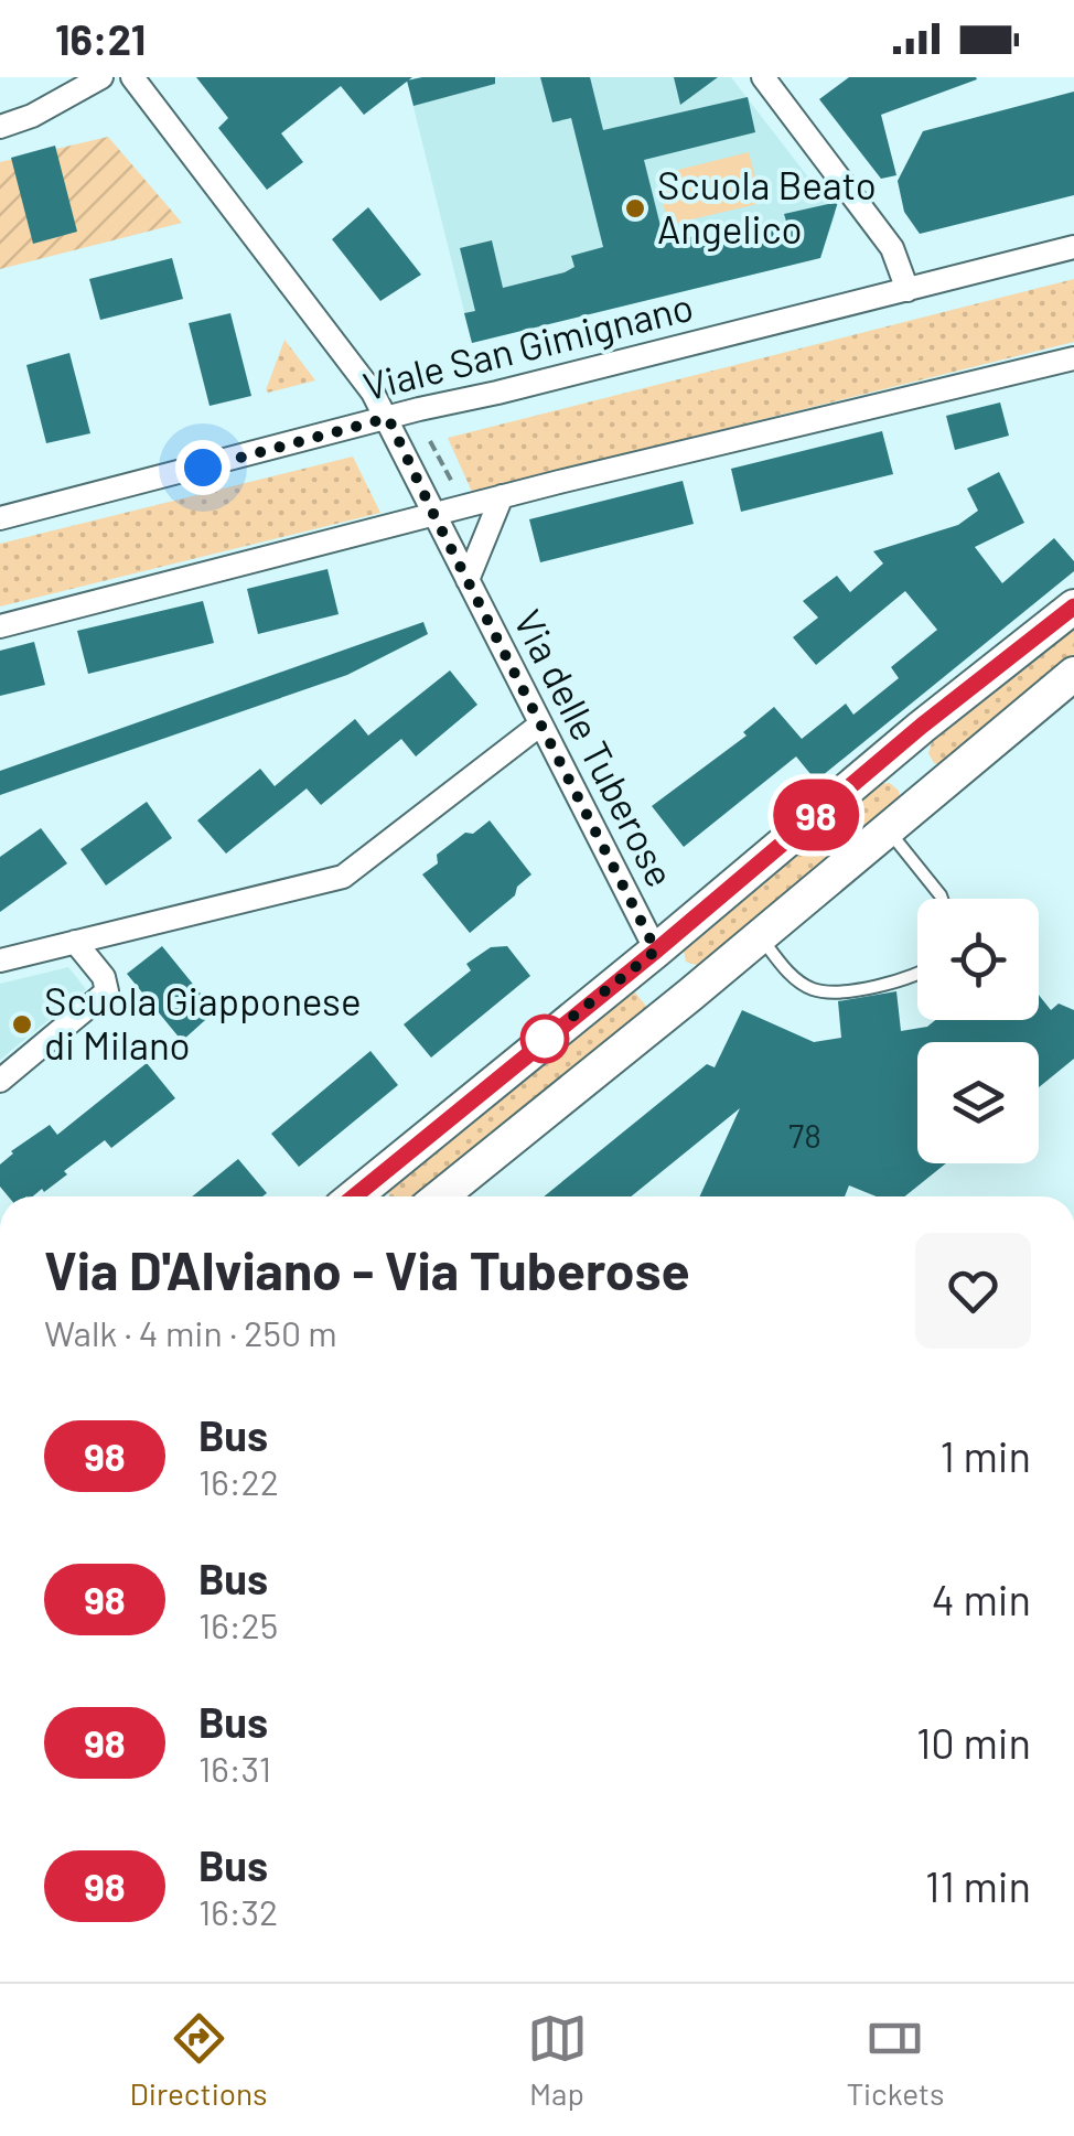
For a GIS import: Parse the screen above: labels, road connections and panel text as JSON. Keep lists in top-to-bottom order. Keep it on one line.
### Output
{"streets":{"street":["Viale San Gimignano","Via delle Tuberose"]},"crossings":[["Viale San Gimignano","Via delle Tuberose"]],"places":["Scuola Beato Angelico","Scuola Giapponese di Milano"],"lines":["bus line 98"],"house_numbers":["78"],"page":{"status":"16:21","on_map":"98","heading":["Via D'Alviano - Via Tuberose","Walk · 4 min · 250 m"],"list":[{"mark":"98","name":"Bus","note":"16:22","value":"1 min"},{"mark":"98","name":"Bus","note":"16:25","value":"4 min"},{"mark":"98","name":"Bus","note":"16:31","value":"10 min"},{"mark":"98","name":"Bus","note":"16:32","value":"11 min"}],"tabs":["Directions","Map","Tickets"]}}
